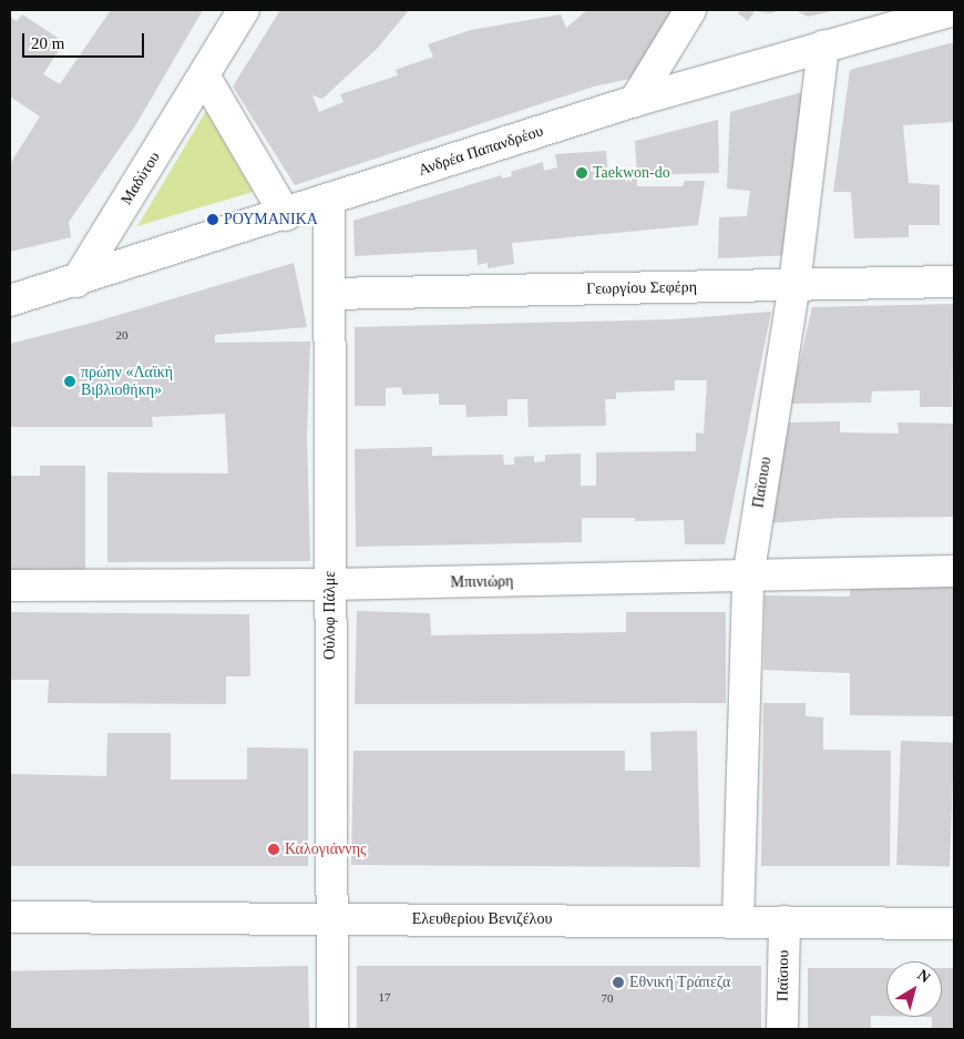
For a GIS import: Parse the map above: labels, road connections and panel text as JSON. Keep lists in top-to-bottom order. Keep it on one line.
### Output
{"streets":{"street":["Ανδρέα Παπανδρέου","Μαδύτου","Γεωργίου Σεφέρη","Παϊσιου","Μπινιώρη","Ούλοφ Πάλμε","Ελευθερίου Βενιζέλου"]},"crossings":[["Ανδρέα Παπανδρέου","Μαδύτου"],["Ανδρέα Παπανδρέου","Παϊσιου"],["Ανδρέα Παπανδρέου","Ούλοφ Πάλμε"],["Γεωργίου Σεφέρη","Παϊσιου"],["Γεωργίου Σεφέρη","Ούλοφ Πάλμε"],["Παϊσιου","Μπινιώρη"],["Παϊσιου","Ελευθερίου Βενιζέλου"],["Μπινιώρη","Ούλοφ Πάλμε"],["Ούλοφ Πάλμε","Ελευθερίου Βενιζέλου"]],"places":["Taekwon-do","ΡΟΥΜΑΝΙΚΑ","πρώην «Λαϊκή Βιβλιοθήκη»","Καλογιάννης","Εθνική Τράπεζα"],"house_numbers":["20","17","70"],"scale_bar":"20 m","north":"top right"}
